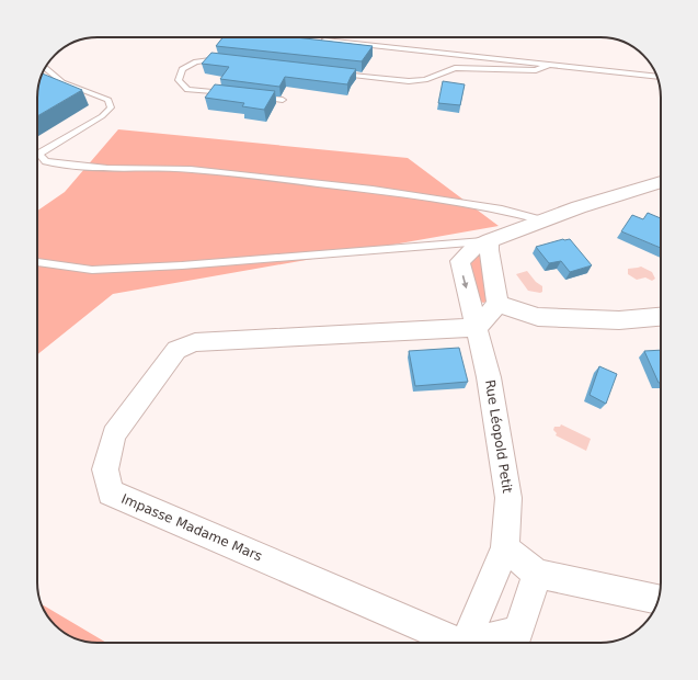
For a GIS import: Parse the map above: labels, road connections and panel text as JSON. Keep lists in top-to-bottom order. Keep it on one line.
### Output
{"streets":{"street":["Rue Léopold Petit","Impasse Madame Mars"]},"crossings":[["Rue Léopold Petit","Impasse Madame Mars"]]}
